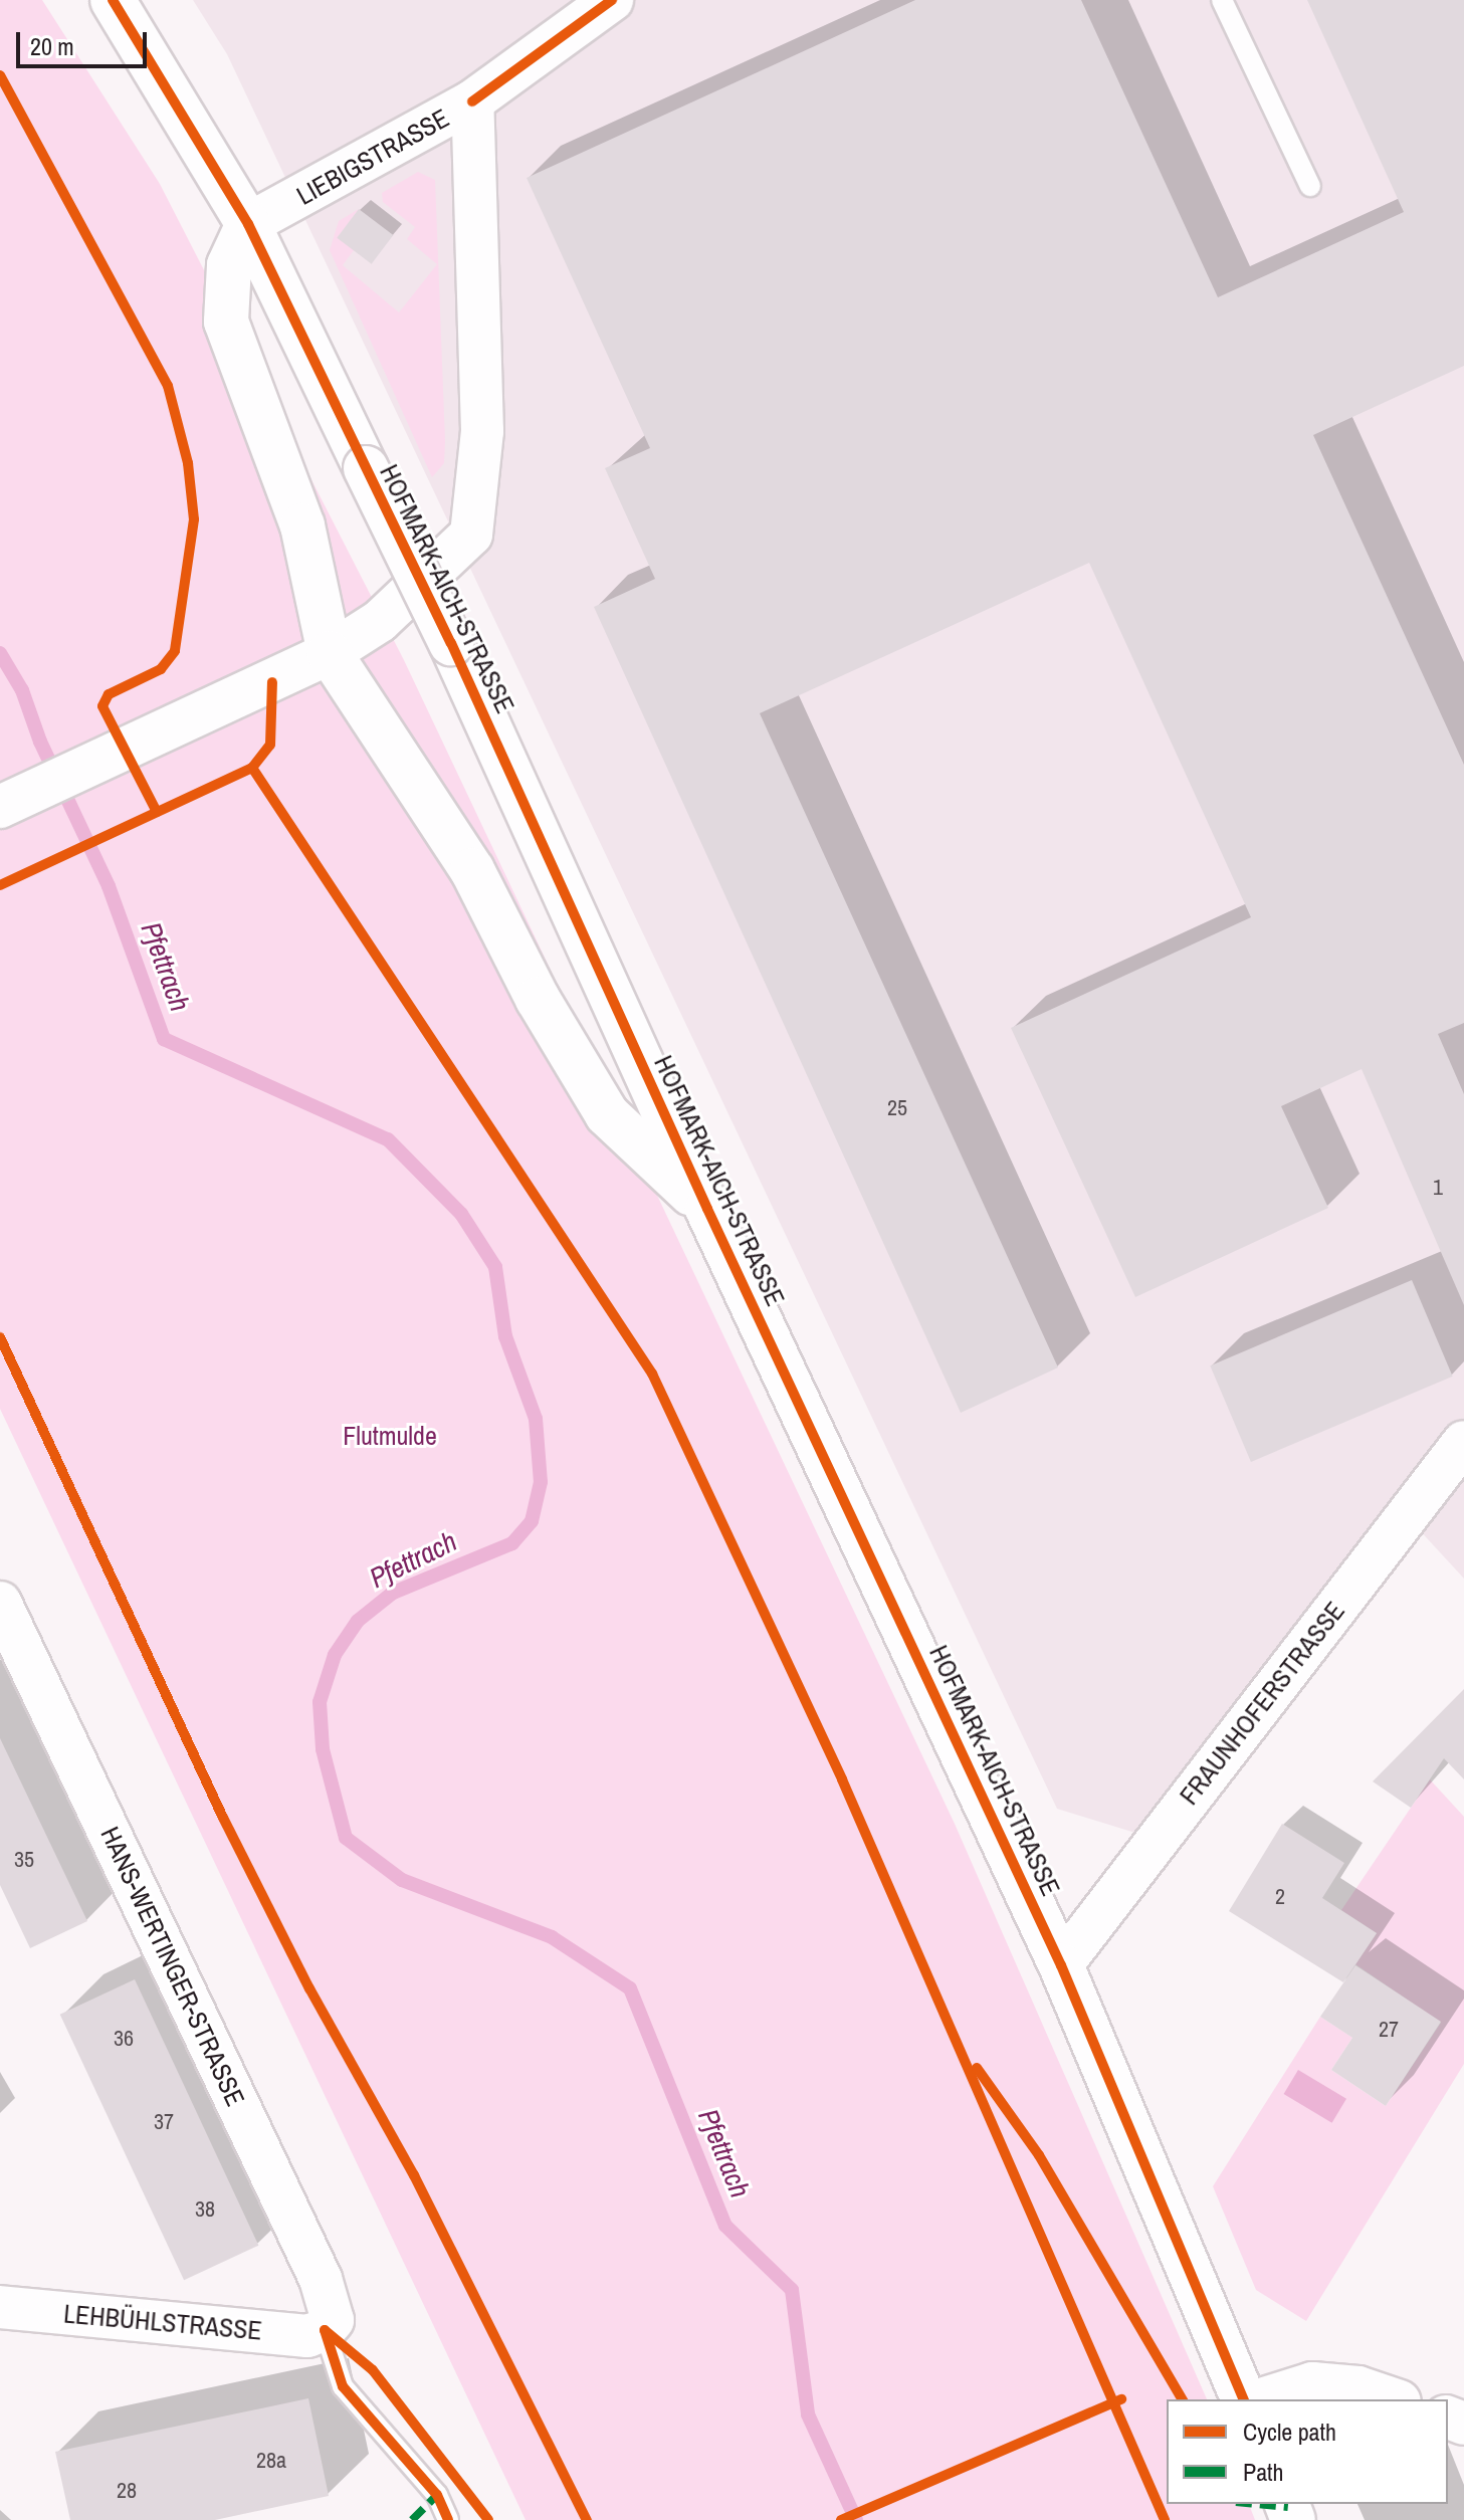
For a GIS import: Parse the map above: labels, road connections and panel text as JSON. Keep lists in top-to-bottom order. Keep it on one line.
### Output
{"streets":{"main road":["HOFMARK-AICH-STRASSE"],"street":["LIEBIGSTRASSE","FRAUNHOFERSTRASSE","HANS-WERTINGER-STRASSE","LEHBÜHLSTRASSE"]},"crossings":[["LIEBIGSTRASSE","HOFMARK-AICH-STRASSE"],["HOFMARK-AICH-STRASSE","FRAUNHOFERSTRASSE"],["HANS-WERTINGER-STRASSE","LEHBÜHLSTRASSE"]],"water":["Pfettrach"],"parks":["Flutmulde"],"house_numbers":["25","1","35","2","27","36","37","38","28a","28"],"legend":["Cycle path","Path"],"scale_bar":"20 m"}
